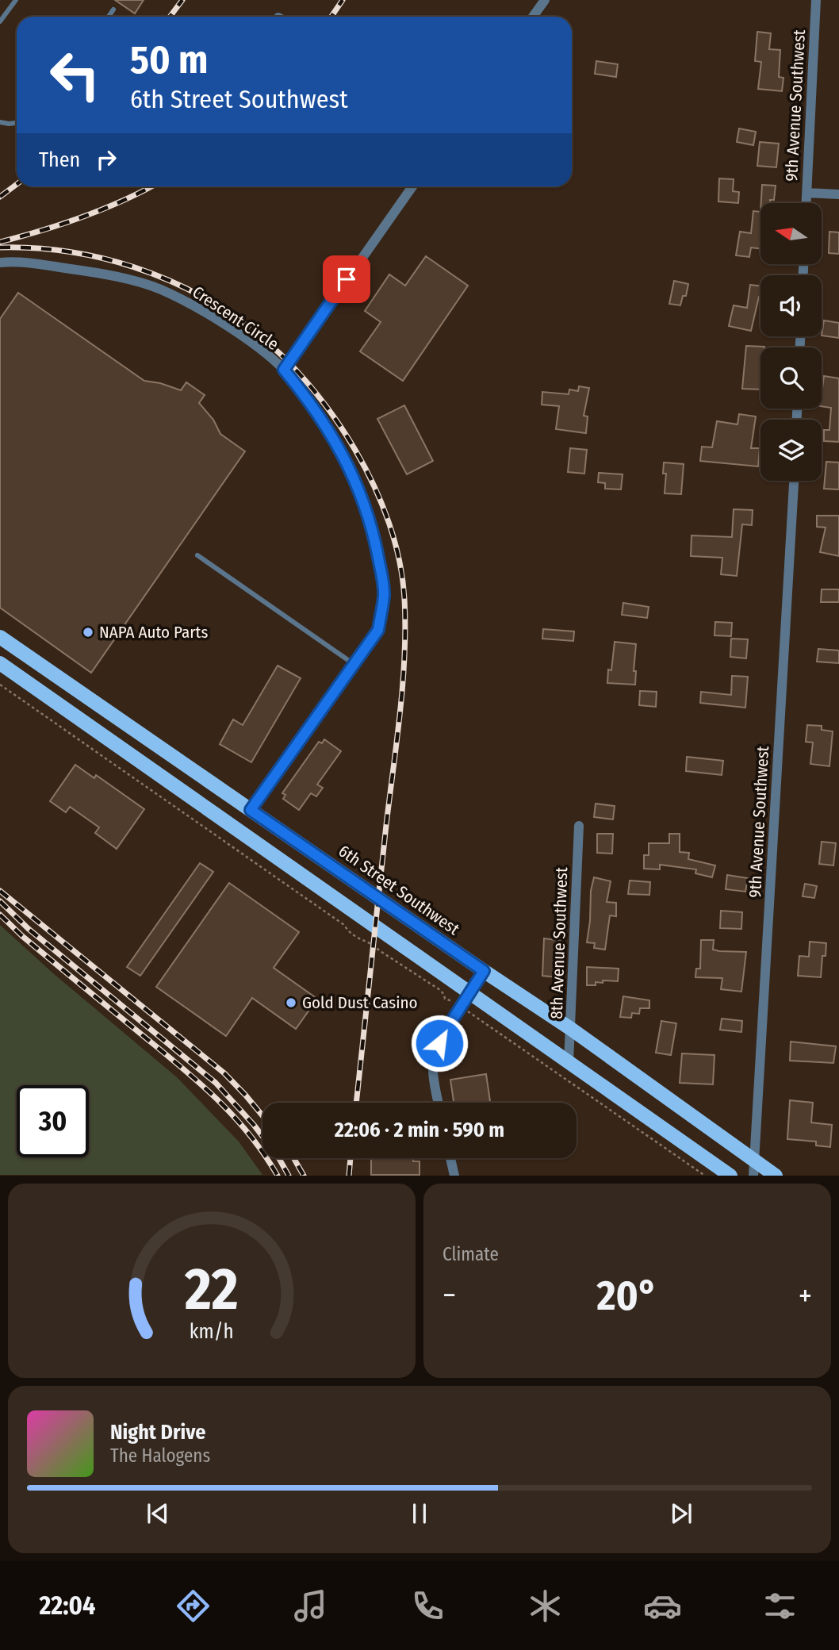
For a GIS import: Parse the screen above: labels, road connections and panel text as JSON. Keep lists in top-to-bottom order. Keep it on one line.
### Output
{"streets":{"main road":["6th Street Southwest"],"street":["9th Avenue Southwest","Crescent Circle","8th Avenue Southwest"]},"crossings":[["9th Avenue Southwest","6th Street Southwest"],["Crescent Circle","6th Street Southwest"],["6th Street Southwest","8th Avenue Southwest"]],"places":["NAPA Auto Parts","Gold Dust Casino"],"north":"left","page":{"turn":["50 m","6th Street Southwest"],"then":"Then","limit":"30","trip":"22:06 · 2 min · 590 m","tile":"Climate","heat":["−","20°","+"],"song":["Night Drive","The Halogens"],"tabs":"22:04","gauge":["22","km/h"]}}
